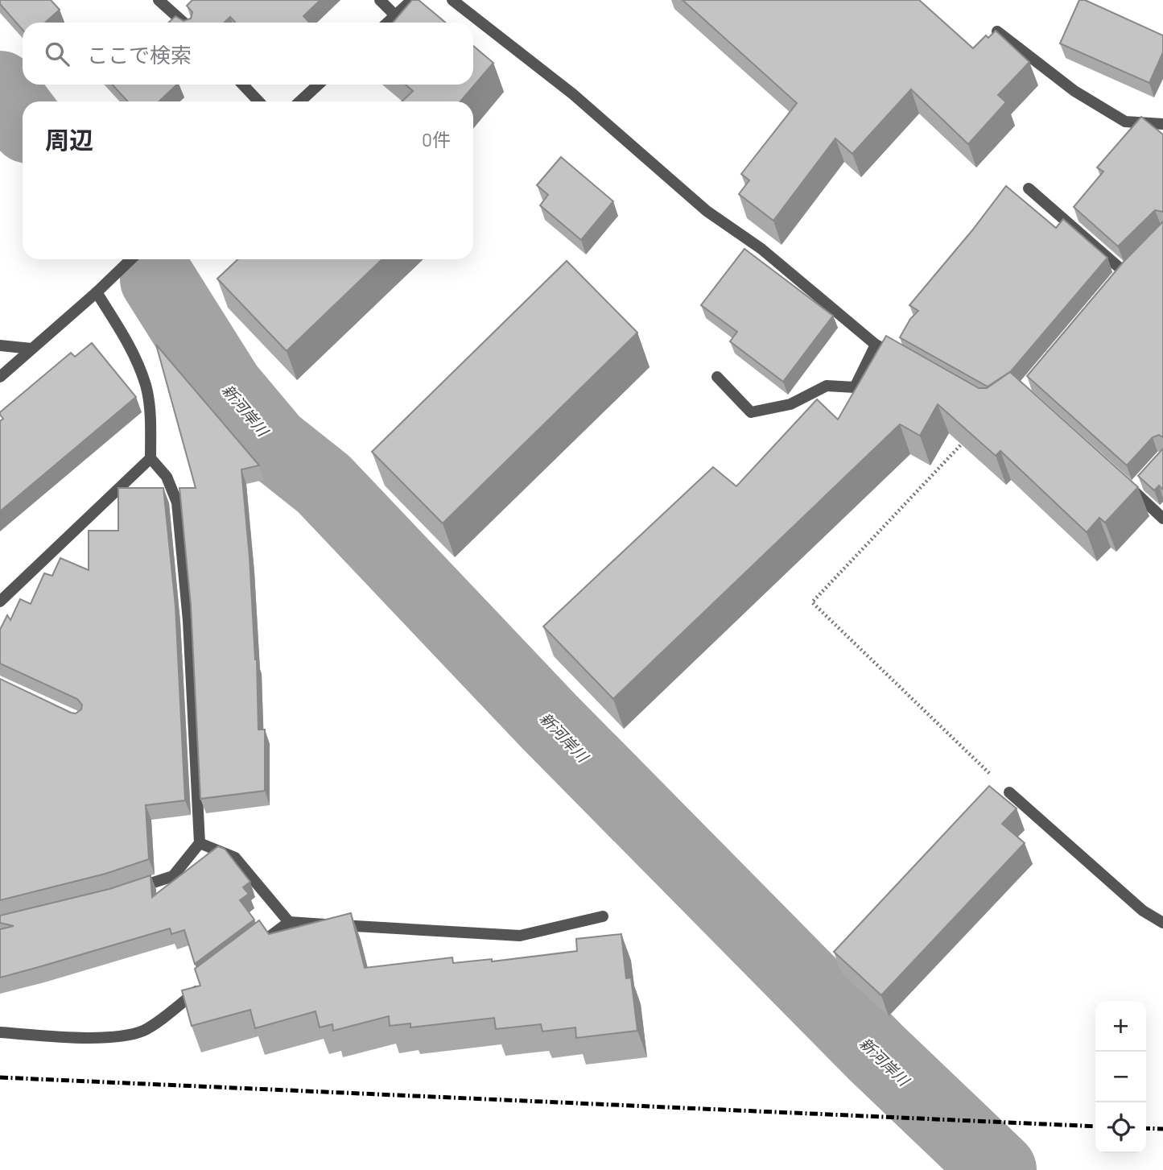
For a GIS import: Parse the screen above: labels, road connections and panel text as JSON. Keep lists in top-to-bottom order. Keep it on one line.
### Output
{"water":["新河岸川"],"page":{"search":"ここで検索","heading":["周辺","0件"],"map_buttons":["+","−"]}}
